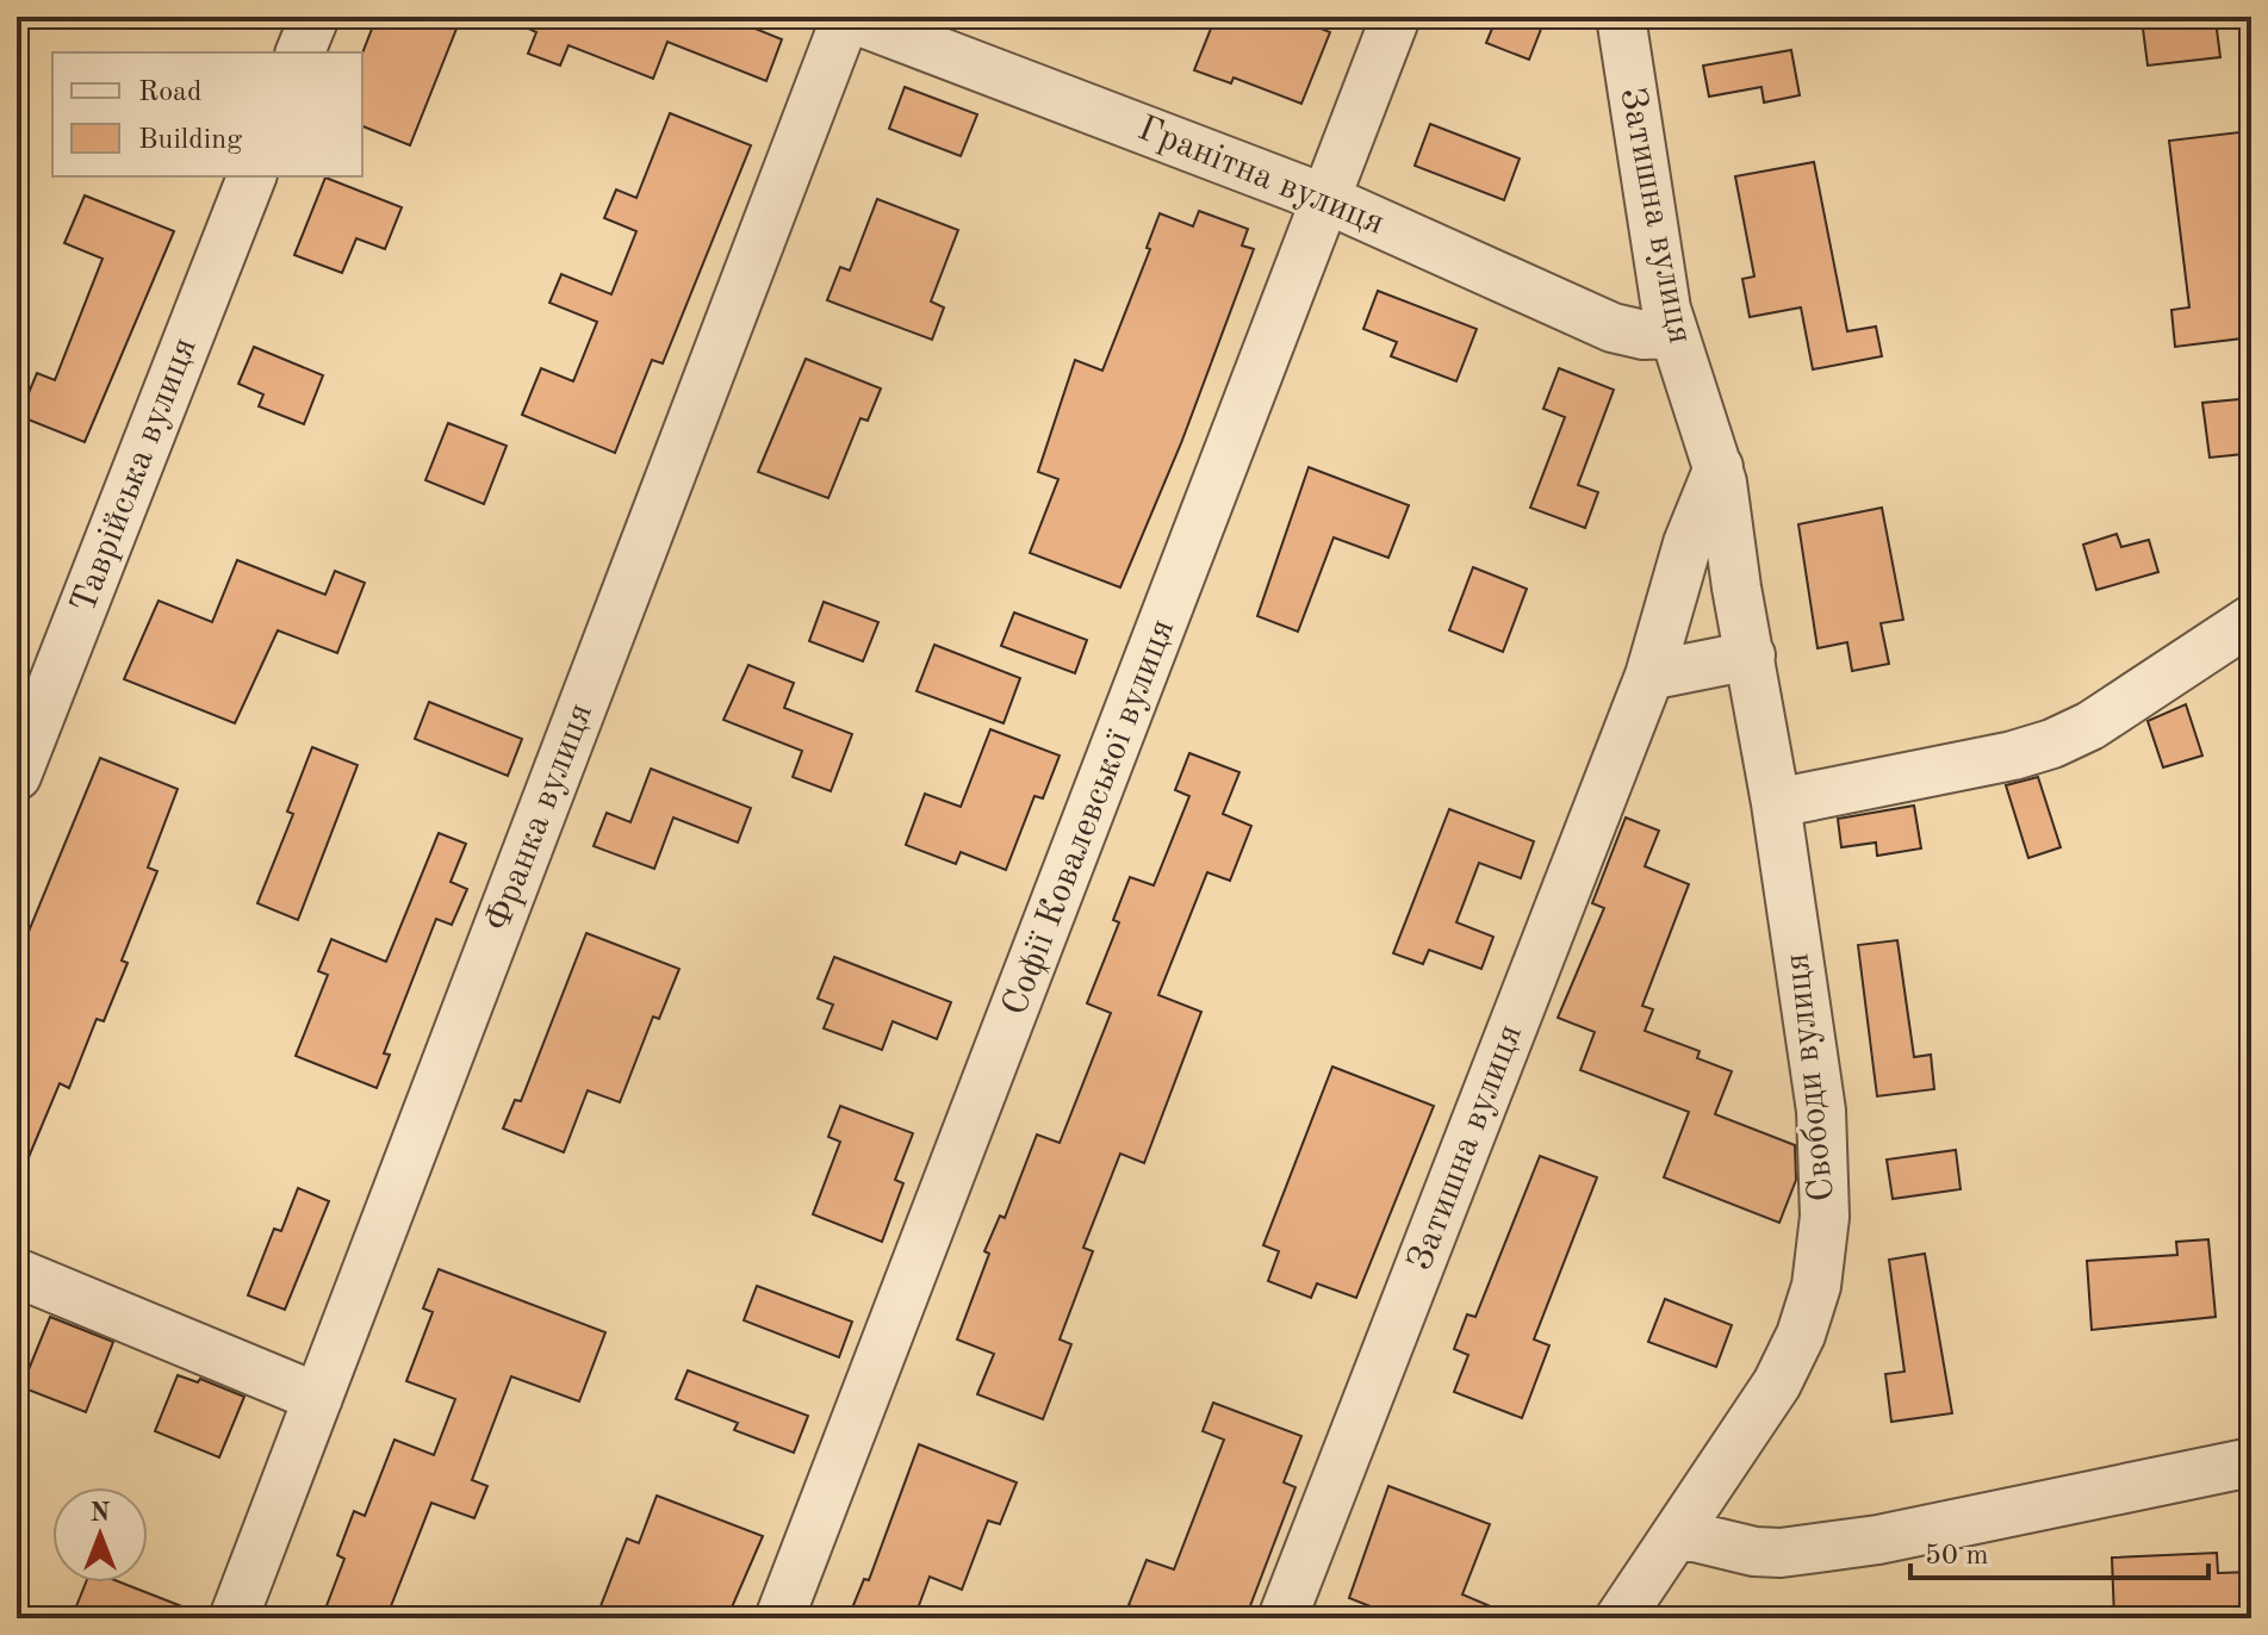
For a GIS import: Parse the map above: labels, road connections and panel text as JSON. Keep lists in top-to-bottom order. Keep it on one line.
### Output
{"streets":{"street":["Гранітна вулиця","Затишна вулиця","Таврійська вулиця","Франка вулиця","Софії Ковалевської вулиця","Свободи вулиця"]},"crossings":[["Гранітна вулиця","Затишна вулиця"],["Гранітна вулиця","Франка вулиця"],["Гранітна вулиця","Софії Ковалевської вулиця"],["Затишна вулиця","Свободи вулиця"]],"legend":["Road","Building"],"scale_bar":"50 m","north":"top"}
